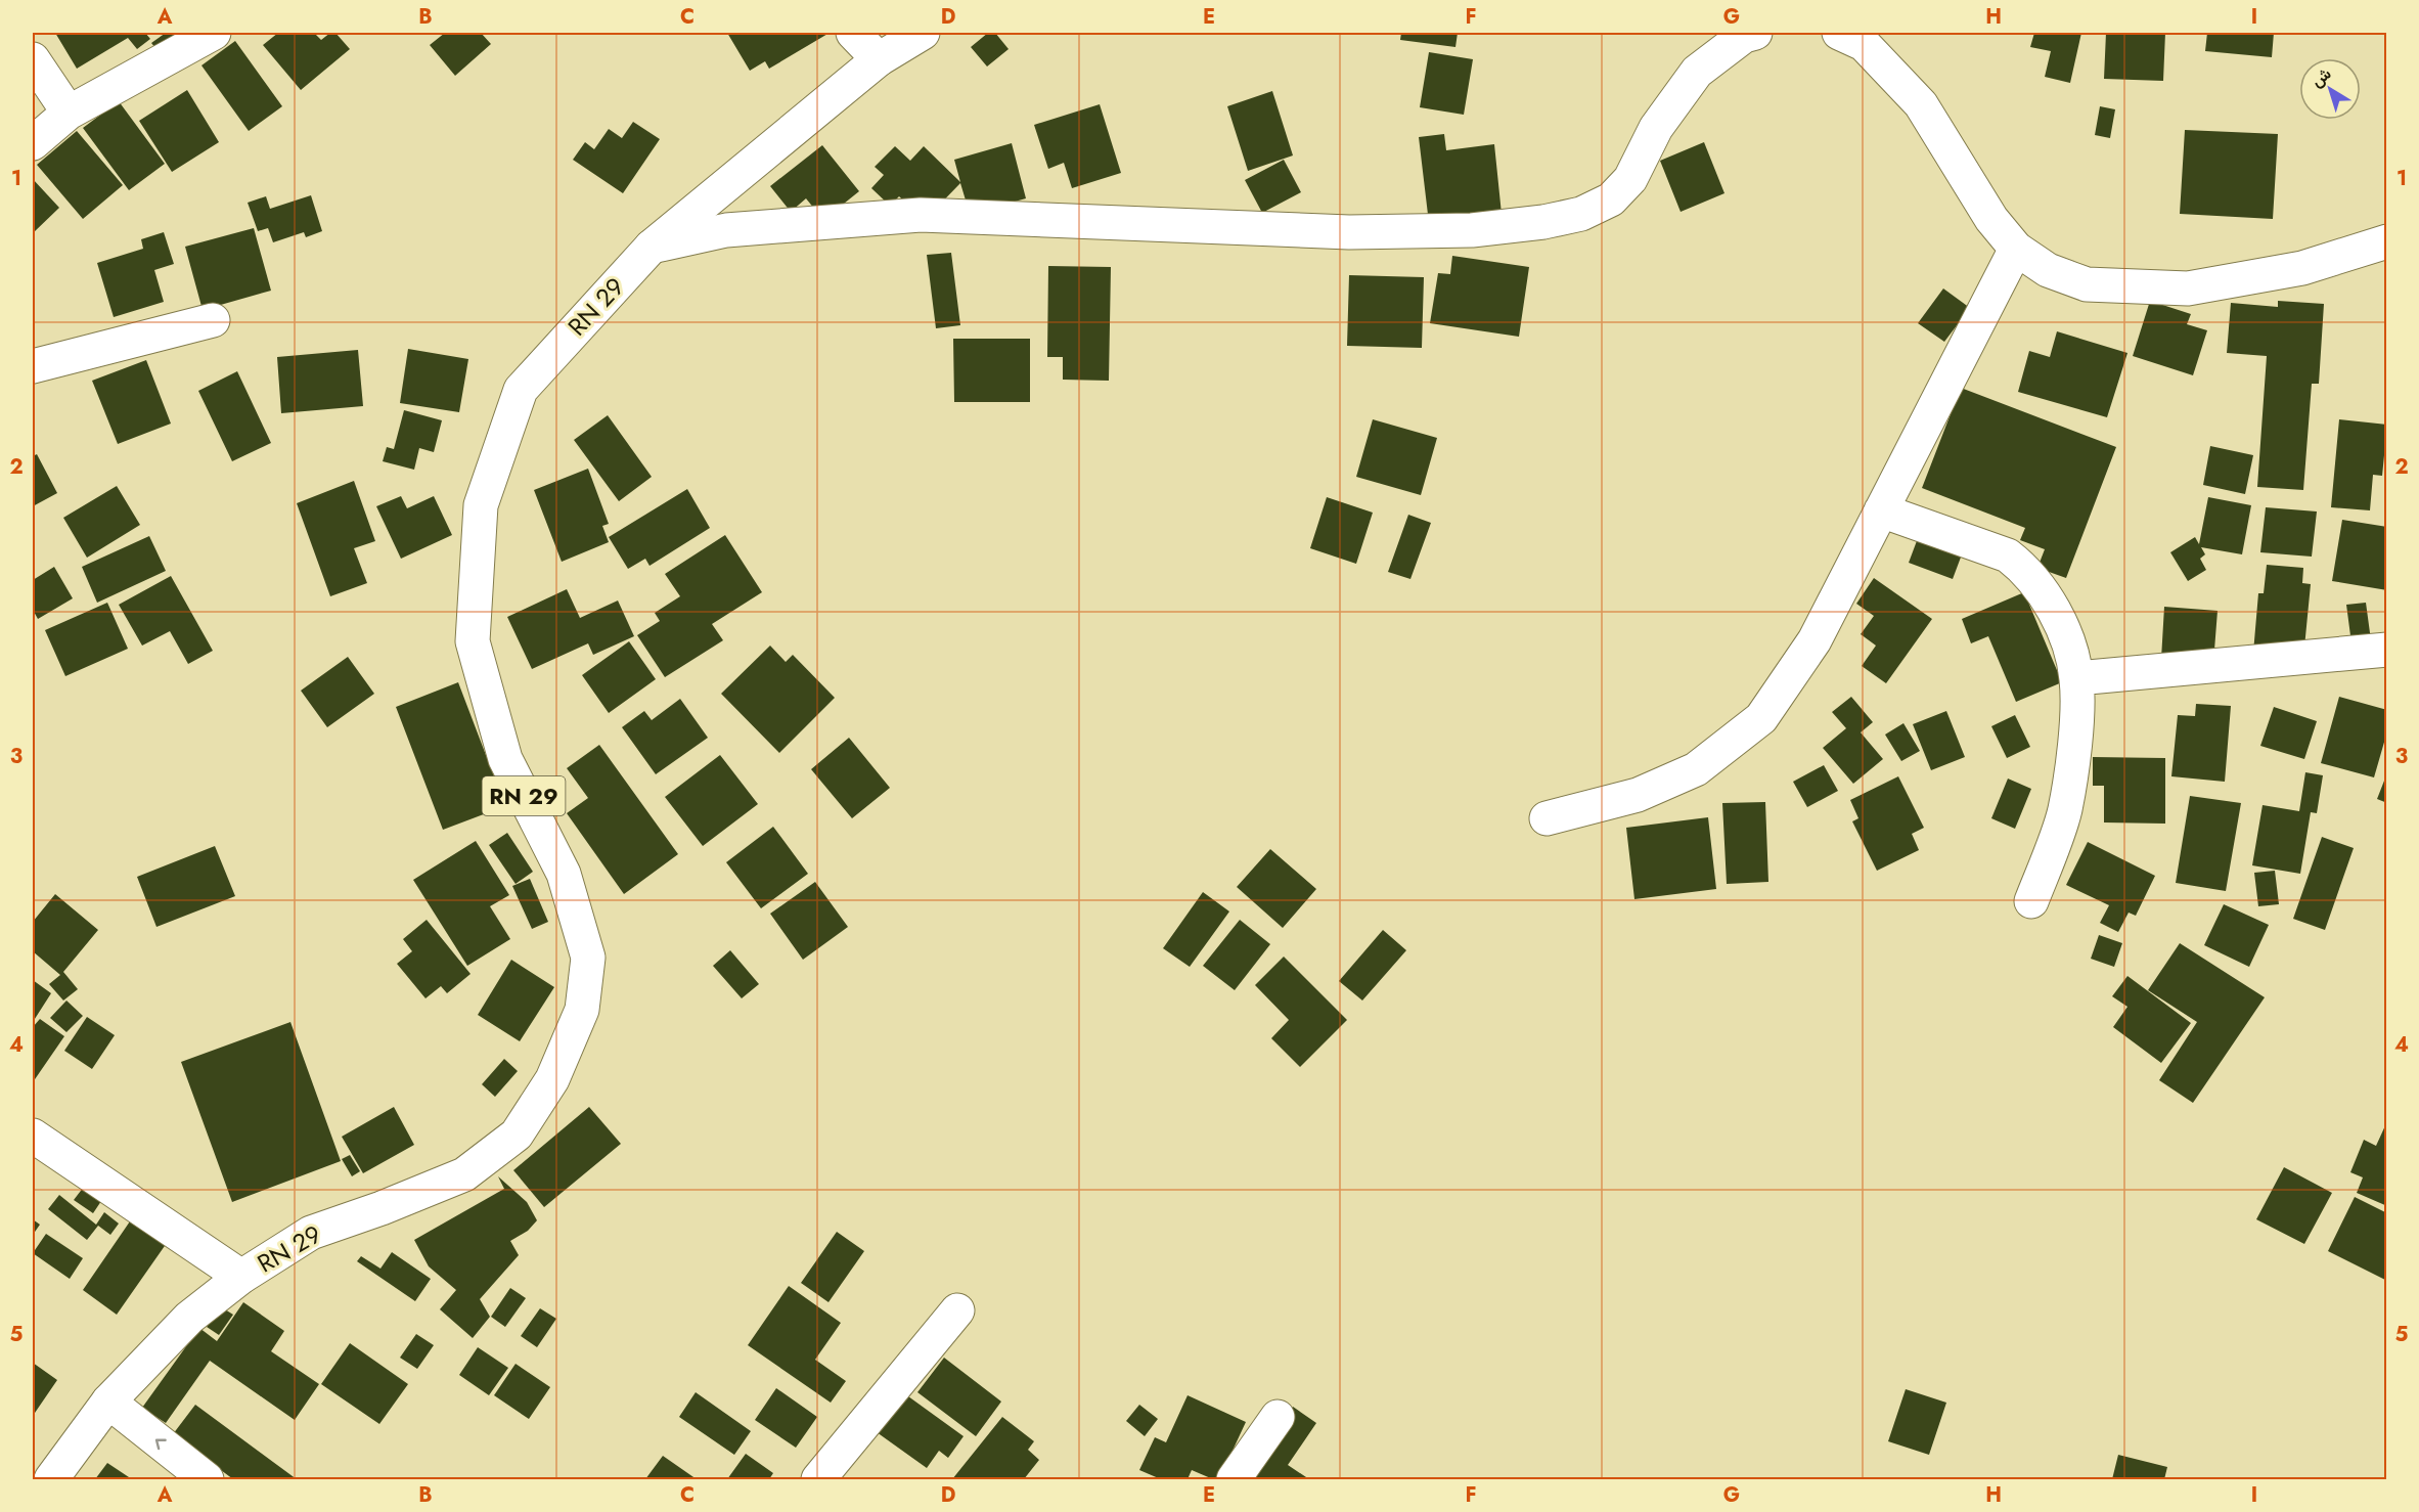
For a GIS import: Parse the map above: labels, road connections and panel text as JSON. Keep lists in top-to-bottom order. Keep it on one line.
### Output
{"streets":{"main road":["RN 29"]},"north":"top left","grid":{"columns":["A","B","C","D","E","F","G","H","I"],"rows":["1","2","3","4","5"]}}
